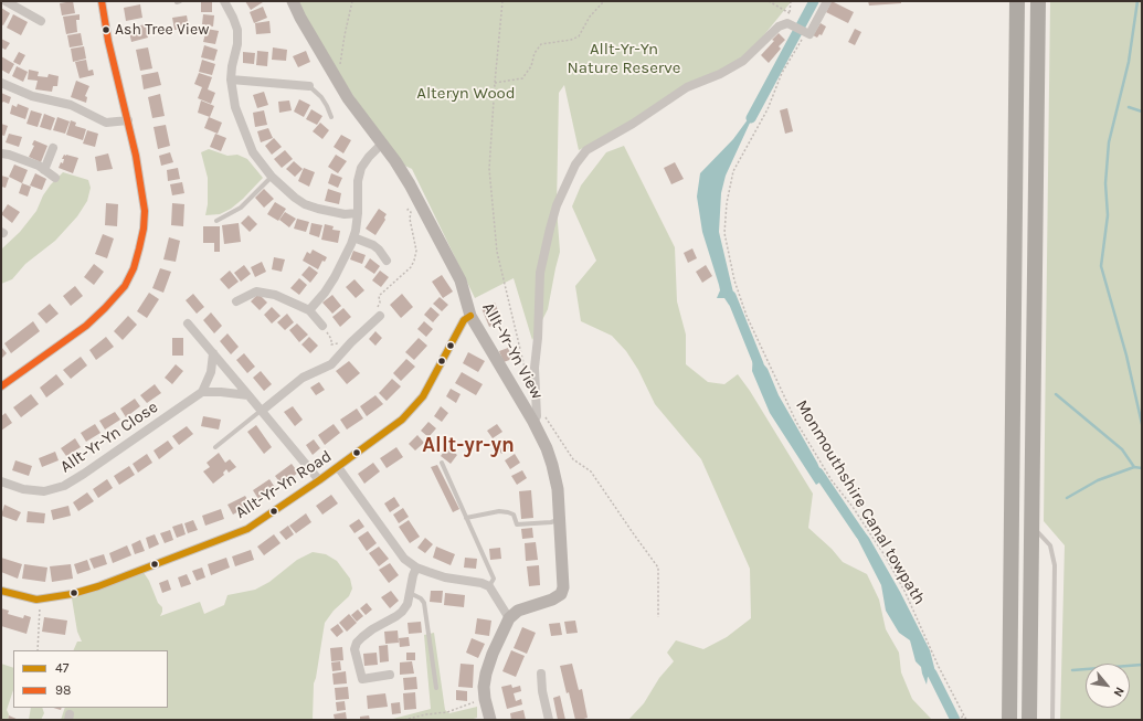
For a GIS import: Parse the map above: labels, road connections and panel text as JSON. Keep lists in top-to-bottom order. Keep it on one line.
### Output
{"streets":{"street":["Allt-Yr-Yn View","Allt-Yr-Yn Close","Allt-Yr-Yn Road"],"path":["Monmouthshire Canal towpath"]},"crossings":[["Allt-Yr-Yn View","Allt-Yr-Yn Road"]],"districts":["Allt-yr-yn"],"parks":["Allt-Yr-Yn Nature Reserve","Alteryn Wood"],"places":["Ash Tree View"],"lines":["transit line 98","transit line 47"],"legend":["47","98"],"north":"bottom right"}
